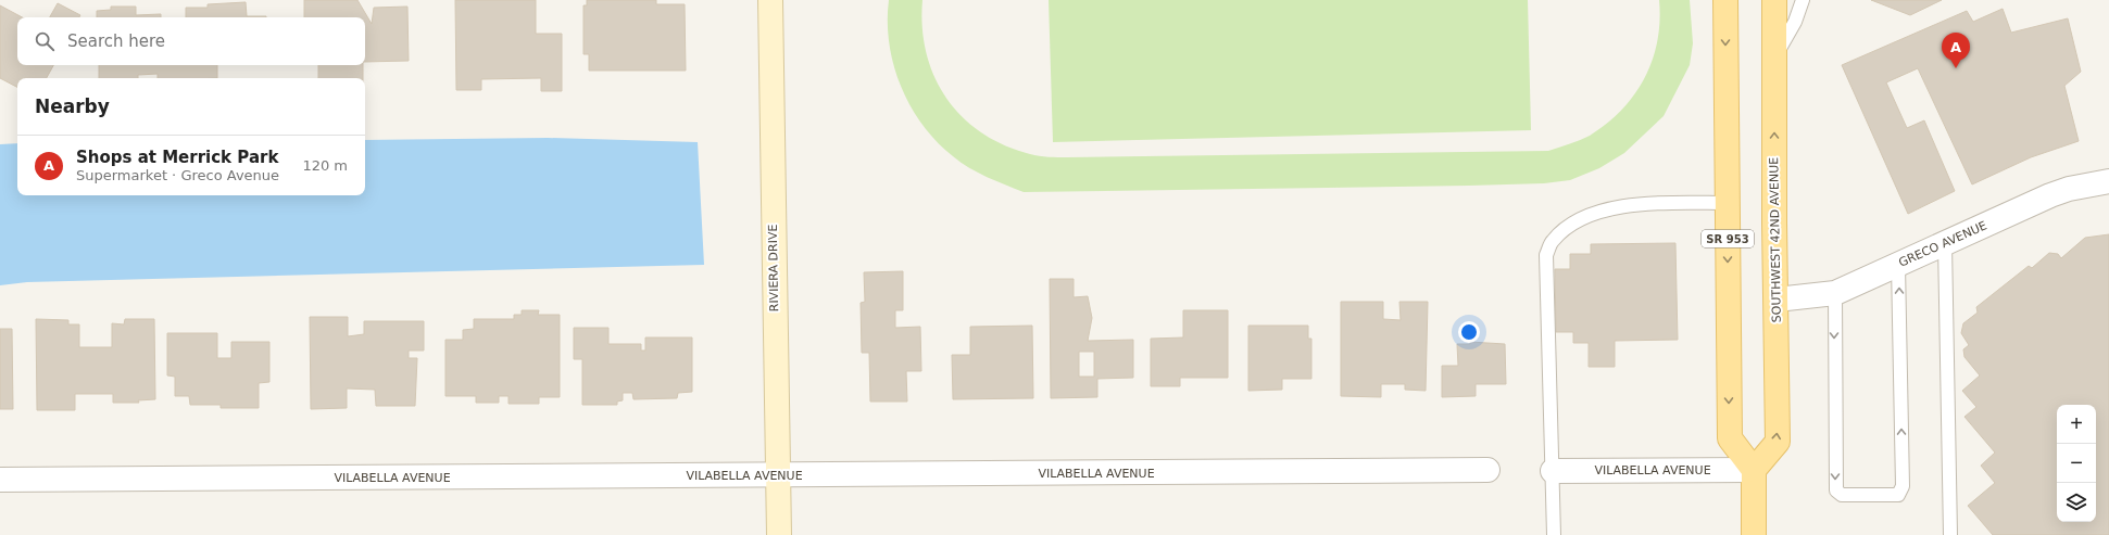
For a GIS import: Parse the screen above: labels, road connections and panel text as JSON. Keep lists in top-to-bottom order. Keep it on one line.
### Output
{"streets":{"main road":["SR 953","SOUTHWEST 42ND AVENUE"],"street":["GRECO AVENUE","RIVIERA DRIVE","VILABELLA AVENUE"]},"crossings":[["SR 953","SOUTHWEST 42ND AVENUE"],["SR 953","VILABELLA AVENUE"],["SOUTHWEST 42ND AVENUE","GRECO AVENUE"],["SOUTHWEST 42ND AVENUE","VILABELLA AVENUE"],["RIVIERA DRIVE","VILABELLA AVENUE"]],"page":{"search":"Search here","pins":"A","heading":"Nearby","list":[{"mark":"A","name":"Shops at Merrick Park","note":"Supermarket · Greco Avenue","value":"120 m"}],"map_buttons":["+","−"]}}
